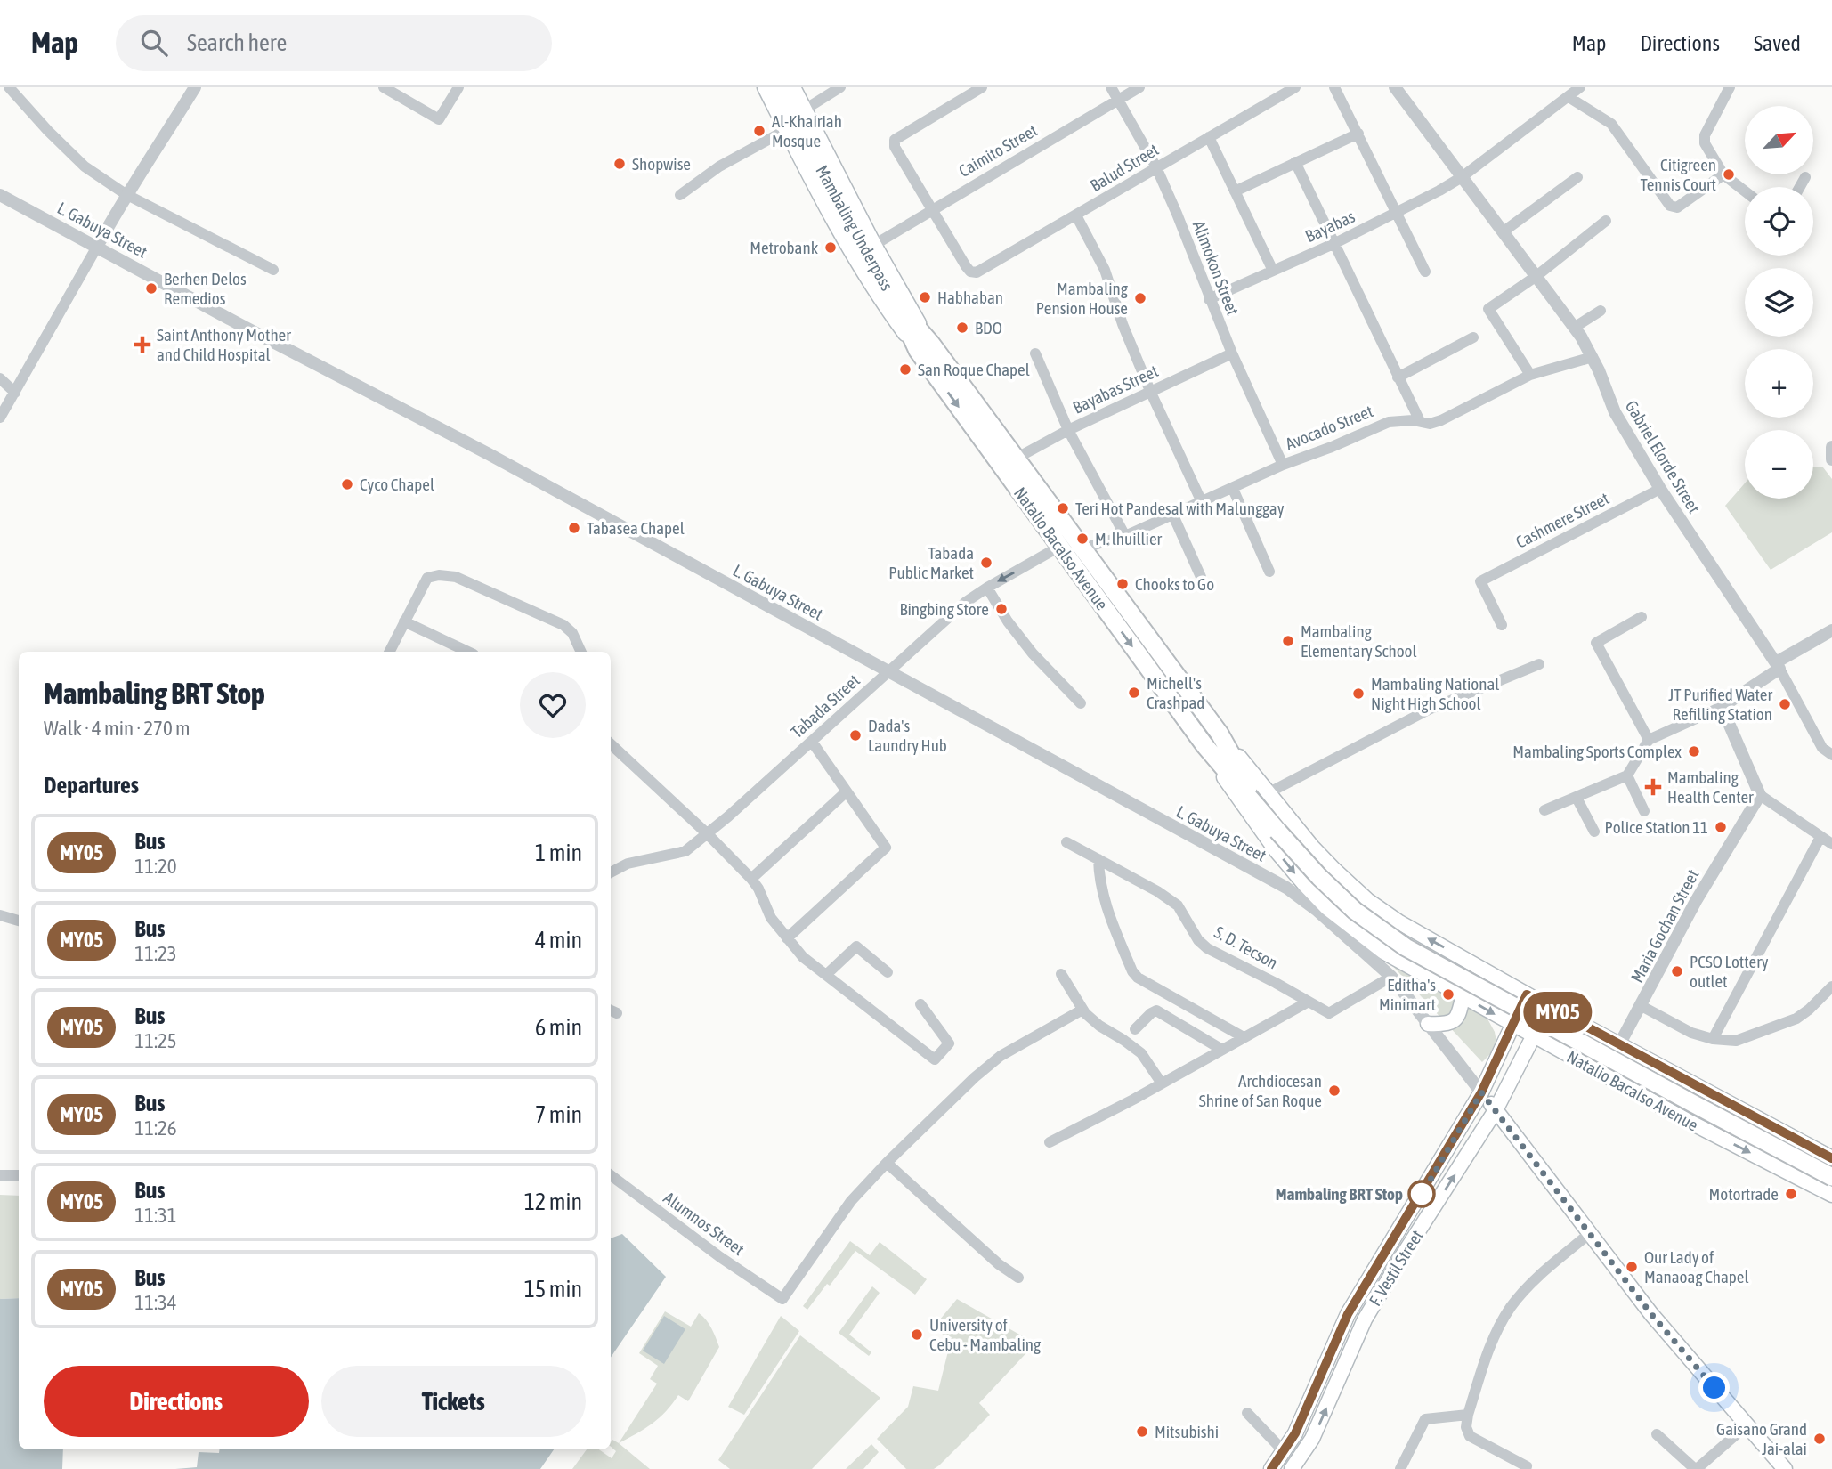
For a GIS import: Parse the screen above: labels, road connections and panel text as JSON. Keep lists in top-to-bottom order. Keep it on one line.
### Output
{"streets":{"main road":["Mambaling Underpass","Natalio Bacalso Avenue","F. Vestil Street"],"street":["Caimito Street","Balud Street","Bayabas","L. Gabuya Street","Alimokon Street","Bayabas Street","Avocado Street","Gabriel Elorde Street","Cashmere Street","Tabada Street","Maria Gochan Street","S. D. Tecson","Alumnos Street"]},"crossings":[["Caimito Street","Balud Street"],["Caimito Street","Alimokon Street"],["Caimito Street","Natalio Bacalso Avenue"],["Balud Street","Alimokon Street"],["Bayabas","Alimokon Street"],["Bayabas","Gabriel Elorde Street"],["Mambaling Underpass","Natalio Bacalso Avenue"],["L. Gabuya Street","Tabada Street"],["L. Gabuya Street","S. D. Tecson"],["L. Gabuya Street","F. Vestil Street"],["Alimokon Street","Bayabas Street"],["Alimokon Street","Avocado Street"],["Bayabas Street","Natalio Bacalso Avenue"],["Avocado Street","Gabriel Elorde Street"],["Avocado Street","Natalio Bacalso Avenue"],["Gabriel Elorde Street","Cashmere Street"],["Natalio Bacalso Avenue","Tabada Street"],["Natalio Bacalso Avenue","Maria Gochan Street"],["Natalio Bacalso Avenue","F. Vestil Street"]],"places":{"other":["Al-Khairiah Mosque","Shopwise","Citigreen Tennis Court","Metrobank","Berhen Delos Remedios","Habhaban","Mambaling Pension House","BDO","San Roque Chapel","Cyco Chapel","Teri Hot Pandesal with Malunggay","Tabasea Chapel","M. lhuillier","Tabada Public Market","Chooks to Go","Bingbing Store","Mambaling Elementary School","Michell's Crashpad","Mambaling National Night High School","JT Purified Water Refilling Station","Dada's Laundry Hub","Mambaling Sports Complex","Police Station 11","PCSO Lottery outlet","Editha's Minimart","Archdiocesan Shrine of San Roque","Mambaling BRT Stop","Motortrade","Our Lady of Manaoag Chapel","University of Cebu - Mambaling","Mitsubishi","Gaisano Grand Jai-alai"],"health":["Saint Anthony Mother and Child Hospital","Mambaling Health Center"]},"lines":["bus line MY05"],"north":"top right","page":{"header":"Map","search":"Search here","nav":["Map","Directions","Saved"],"on_map":"MY05","map_buttons":["+","−"],"heading":[["Mambaling BRT Stop","Walk · 4 min · 270 m"],"Departures"],"list":[{"mark":"MY05","name":"Bus","note":"11:20","value":"1 min"},{"mark":"MY05","name":"Bus","note":"11:23","value":"4 min"},{"mark":"MY05","name":"Bus","note":"11:25","value":"6 min"},{"mark":"MY05","name":"Bus","note":"11:26","value":"7 min"},{"mark":"MY05","name":"Bus","note":"11:31","value":"12 min"},{"mark":"MY05","name":"Bus","note":"11:34","value":"15 min"}],"buttons":["Directions","Tickets"]}}
